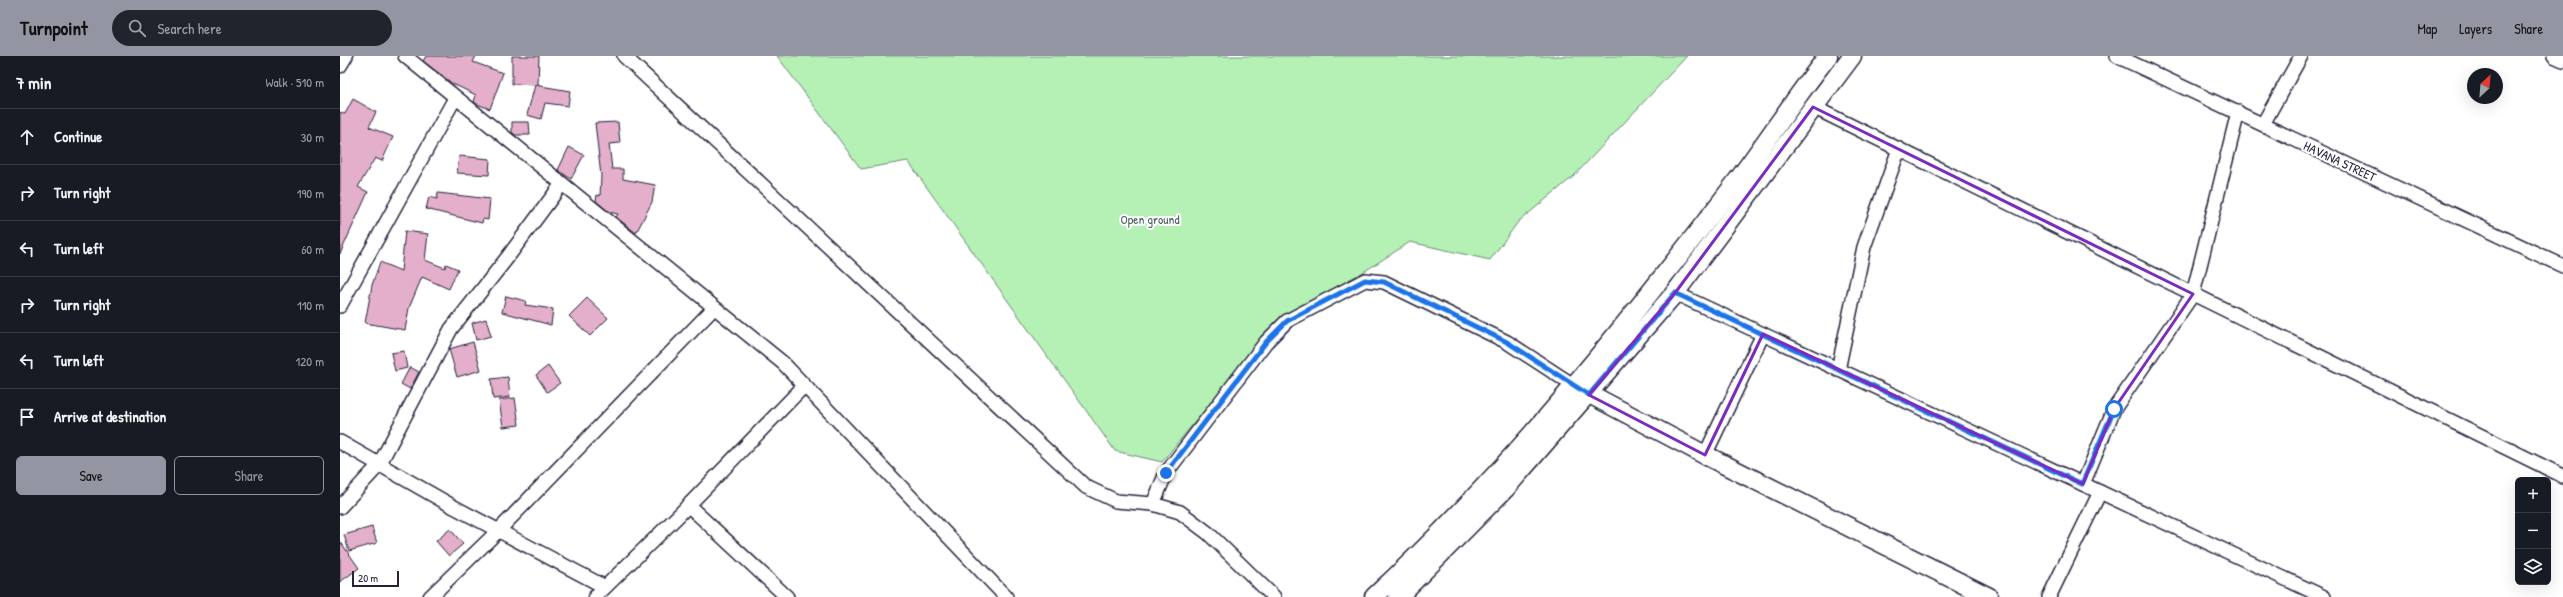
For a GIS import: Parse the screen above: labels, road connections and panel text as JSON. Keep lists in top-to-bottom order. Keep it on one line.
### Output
{"streets":{"street":["HAVANA STREET"]},"parks":["Open ground"],"scale_bar":"20 m","north":"top right","page":{"header":"Turnpoint","search":"Search here","nav":["Map","Layers","Share"],"heading":["7 min","Walk · 510 m"],"list":[["Continue","30 m"],["Turn right","190 m"],["Turn left","60 m"],["Turn right","110 m"],["Turn left","120 m"],"Arrive at destination"],"buttons":["Save","Share"],"map_buttons":["+","−"],"scale":"20 m"}}
